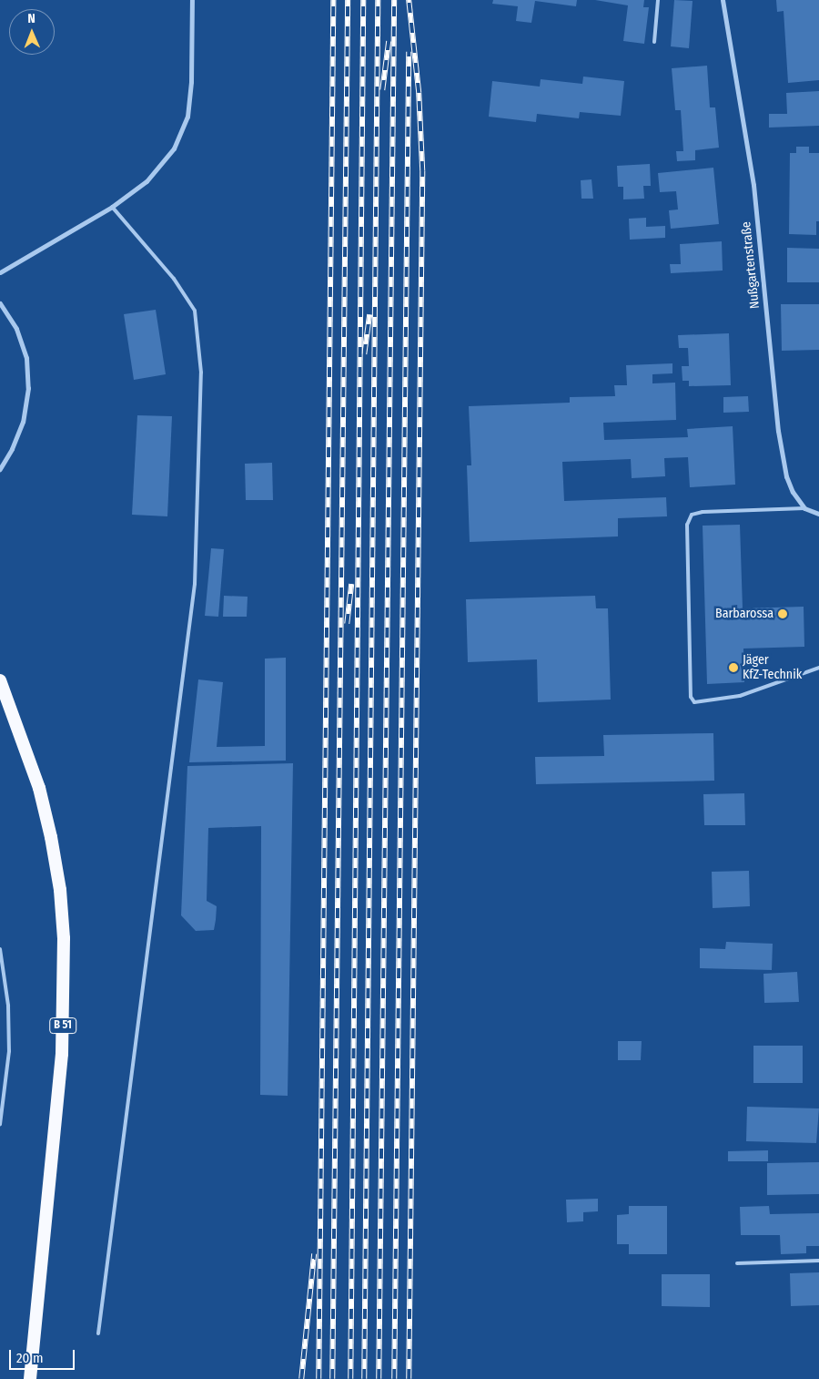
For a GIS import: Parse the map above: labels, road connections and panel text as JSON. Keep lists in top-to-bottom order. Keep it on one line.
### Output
{"streets":{"highway":["B 51"],"street":["Nußgartenstraße"]},"places":["Barbarossa","Jäger KfZ-Technik"],"scale_bar":"20 m","north":"top"}
